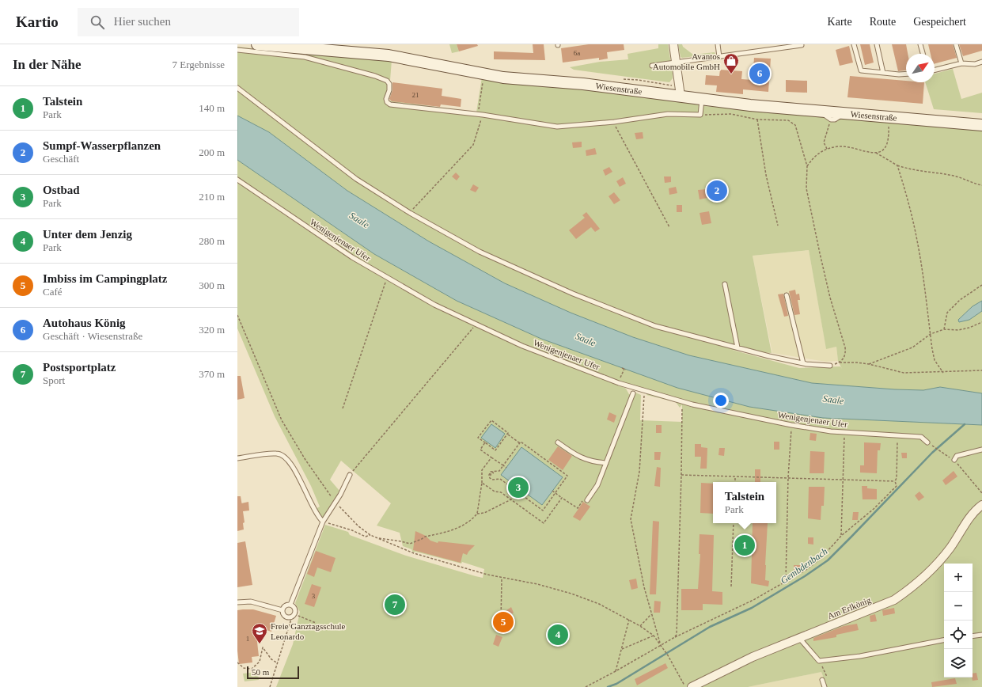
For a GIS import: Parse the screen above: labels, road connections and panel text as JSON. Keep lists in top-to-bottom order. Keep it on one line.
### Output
{"streets":{"street":["Wiesenstraße","Am Erlkönig"],"lane":["Wenigenjenaer Ufer"]},"water":["Saale","Gembdenbach"],"places":{"shop":["Avantos Automobile GmbH"],"school or university":["Freie Ganztagsschule Leonardo"]},"house_numbers":["6a","21","3","1"],"scale_bar":"50 m","north":"top right","page":{"header":"Kartio","search":"Hier suchen","nav":["Karte","Route","Gespeichert"],"heading":["In der Nähe","7 Ergebnisse"],"pins":["6","2","3","1","7","5","4"],"list":[{"mark":"1","name":"Talstein","note":"Park","value":"140 m"},{"mark":"2","name":"Sumpf-Wasserpflanzen","note":"Geschäft","value":"200 m"},{"mark":"3","name":"Ostbad","note":"Park","value":"210 m"},{"mark":"4","name":"Unter dem Jenzig","note":"Park","value":"280 m"},{"mark":"5","name":"Imbiss im Campingplatz","note":"Café","value":"300 m"},{"mark":"6","name":"Autohaus König","note":"Geschäft · Wiesenstraße","value":"320 m"},{"mark":"7","name":"Postsportplatz","note":"Sport","value":"370 m"}],"popup":["Talstein","Park"],"map_buttons":["+","−"],"scale":"50 m"}}
